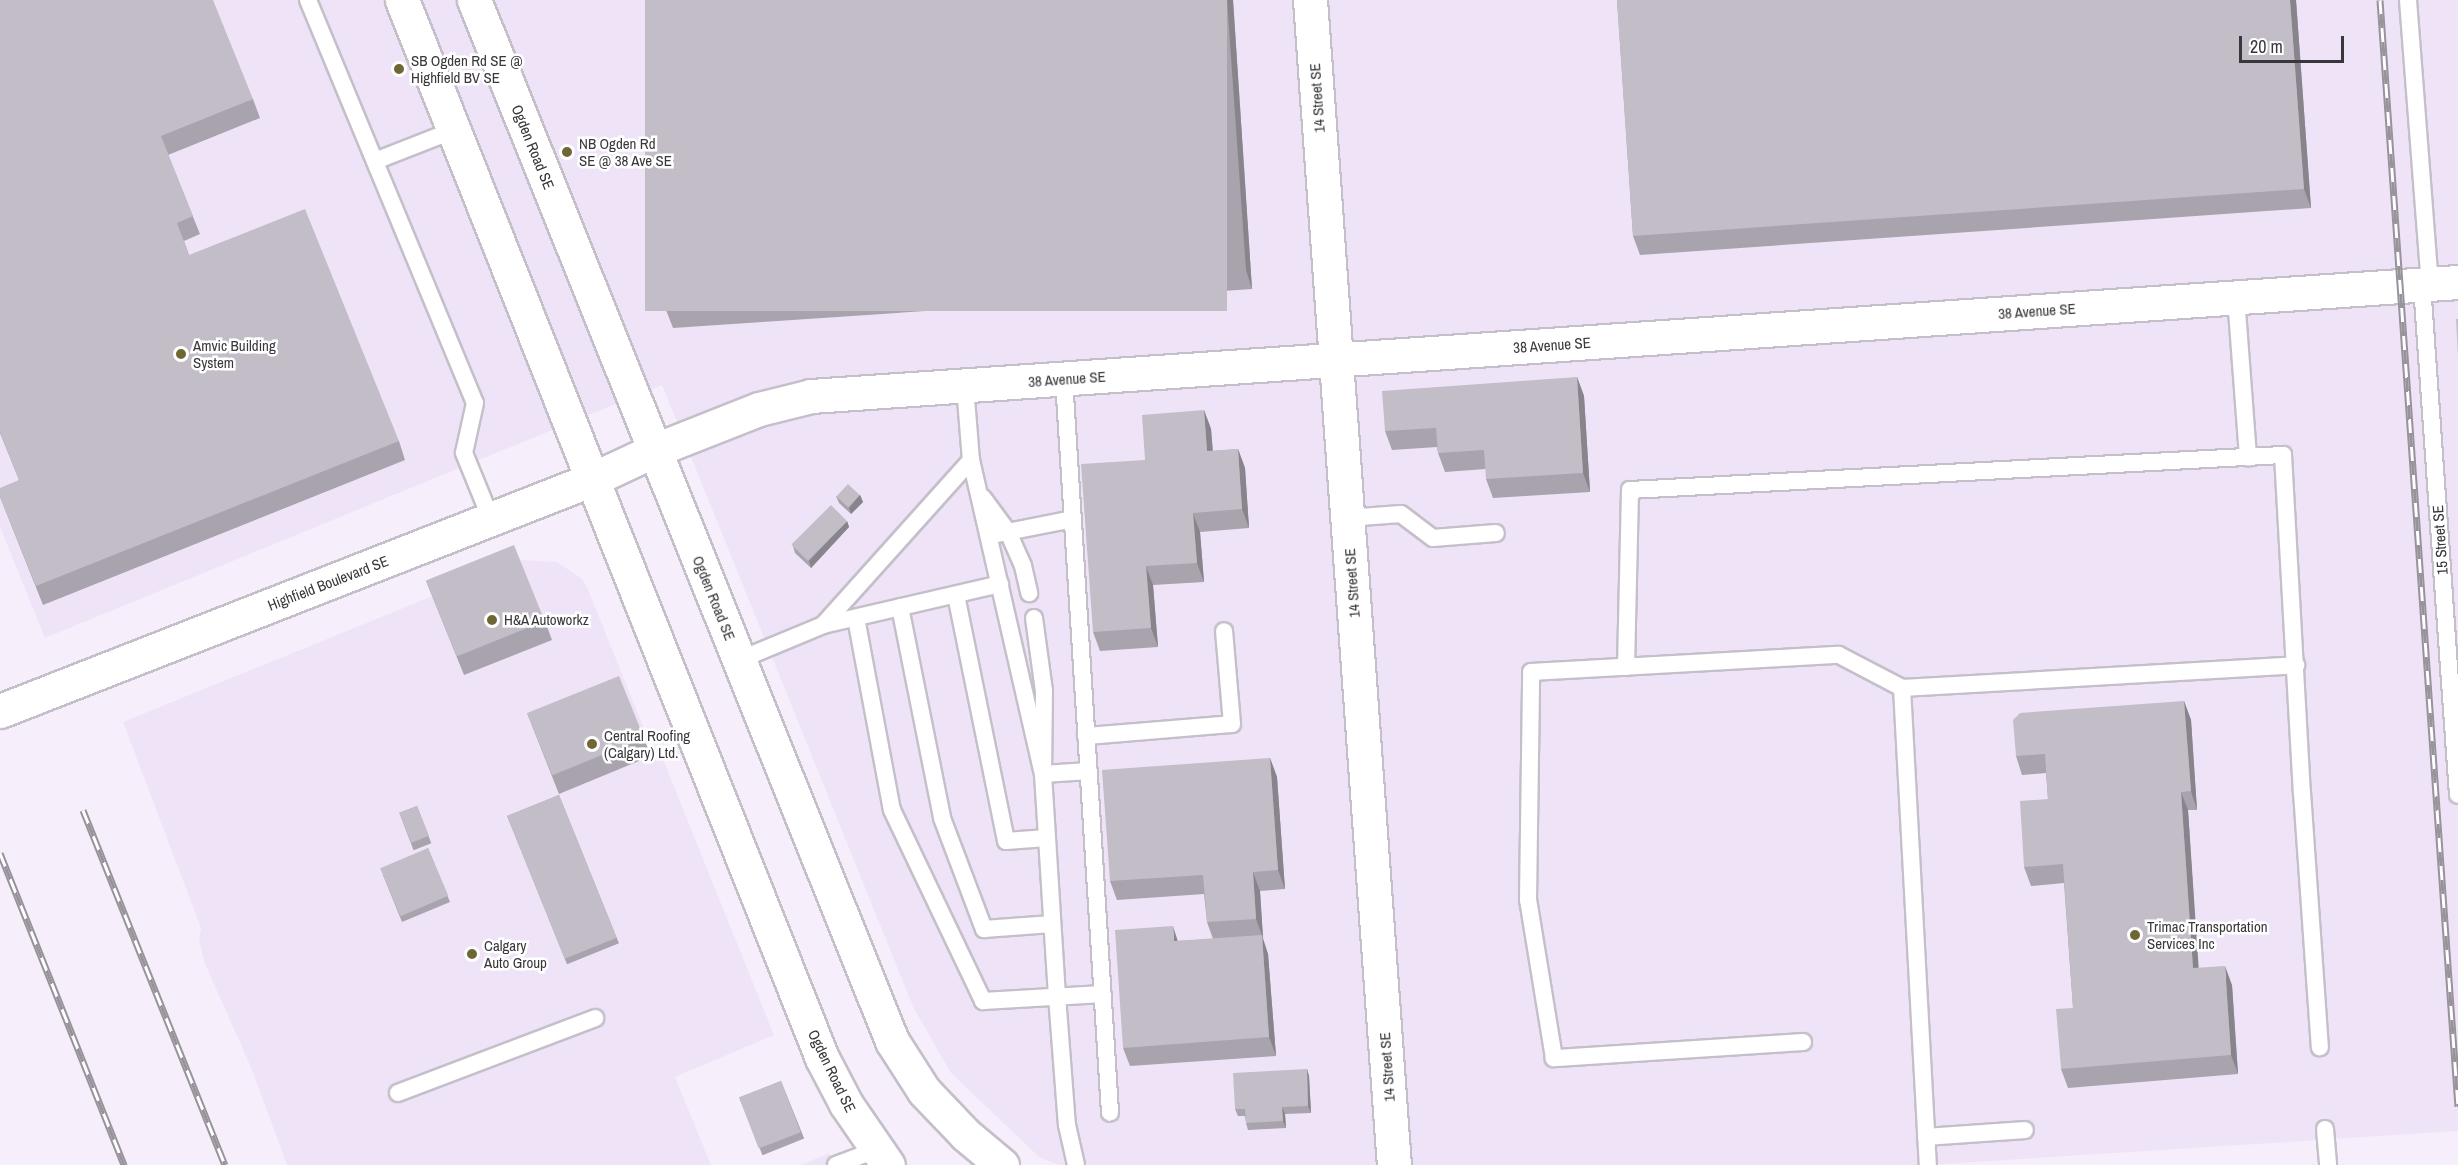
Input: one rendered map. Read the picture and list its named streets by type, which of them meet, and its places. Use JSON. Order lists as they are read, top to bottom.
{
  "streets": {
    "street": [
      "14 Street SE",
      "Ogden Road SE",
      "38 Avenue SE",
      "Highfield Boulevard SE"
    ],
    "lane": ["15 Street SE"]
  },
  "crossings": [
    ["14 Street SE", "38 Avenue SE"],
    ["Ogden Road SE", "38 Avenue SE"],
    ["Ogden Road SE", "Highfield Boulevard SE"],
    ["38 Avenue SE", "15 Street SE"],
    ["38 Avenue SE", "Highfield Boulevard SE"]
  ],
  "places": [
    "SB Ogden Rd SE @ Highfield BV SE",
    "NB Ogden Rd SE @ 38 Ave SE",
    "Amvic Building System",
    "H&A Autoworkz",
    "Central Roofing (Calgary) Ltd.",
    "Trimac Transportation Services Inc",
    "Calgary Auto Group"
  ],
  "scale_bar": "20 m"
}
